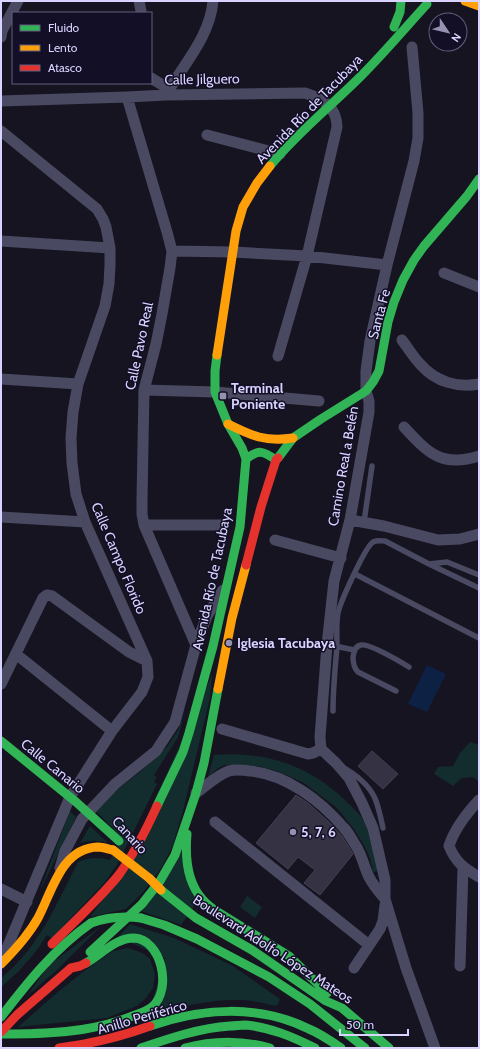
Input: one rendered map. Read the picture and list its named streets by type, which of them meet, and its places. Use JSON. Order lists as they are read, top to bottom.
{
  "streets": {
    "main road": [
      "Avenida Río de Tacubaya",
      "Santa Fe",
      "Calle Canario",
      "Canario",
      "Boulevard Adolfo López Mateos",
      "Anillo Periférico"
    ],
    "street": [
      "Calle Jilguero",
      "Calle Pavo Real",
      "Camino Real a Belén",
      "Calle Campo Florido"
    ]
  },
  "crossings": [
    ["Calle Jilguero", "Avenida Río de Tacubaya"],
    ["Calle Jilguero", "Calle Pavo Real"],
    ["Avenida Río de Tacubaya", "Santa Fe"],
    ["Santa Fe", "Camino Real a Belén"],
    ["Calle Campo Florido", "Calle Canario"],
    ["Calle Canario", "Canario"],
    ["Canario", "Boulevard Adolfo López Mateos"]
  ],
  "places": {
    "transit": ["Terminal Poniente"],
    "other": ["Iglesia Tacubaya", "5, 7, 6"]
  },
  "legend": ["Fluido", "Lento", "Atasco"],
  "scale_bar": "50 m",
  "north": "bottom right"
}
